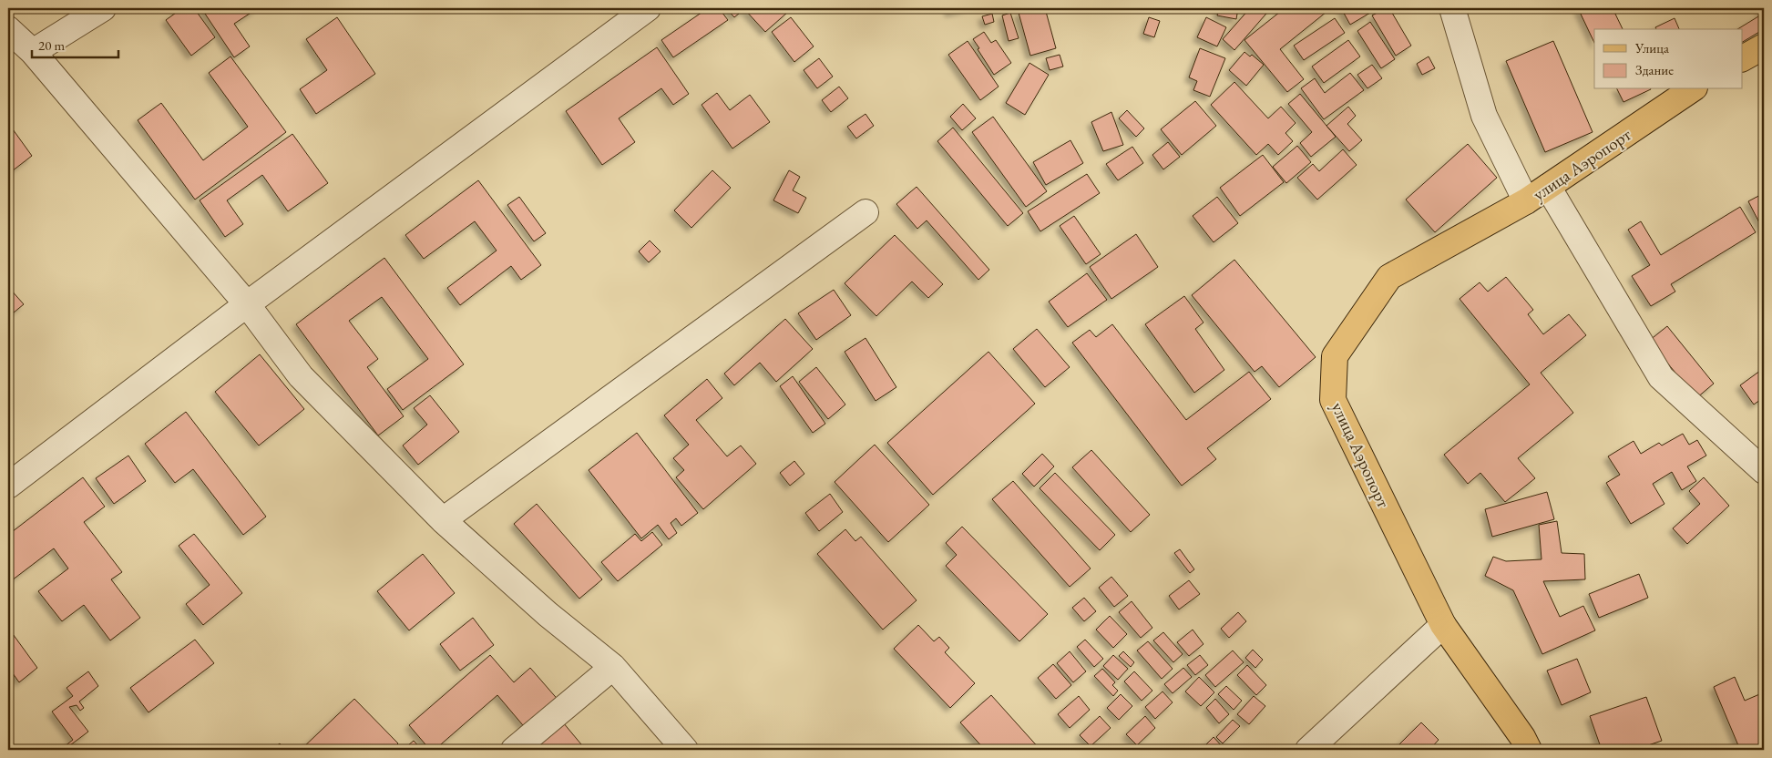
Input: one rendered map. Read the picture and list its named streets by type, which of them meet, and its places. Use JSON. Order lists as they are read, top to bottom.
{
  "streets": {
    "main road": ["улица Аэропорт"]
  },
  "legend": ["Улица", "Здание"],
  "scale_bar": "20 m"
}
